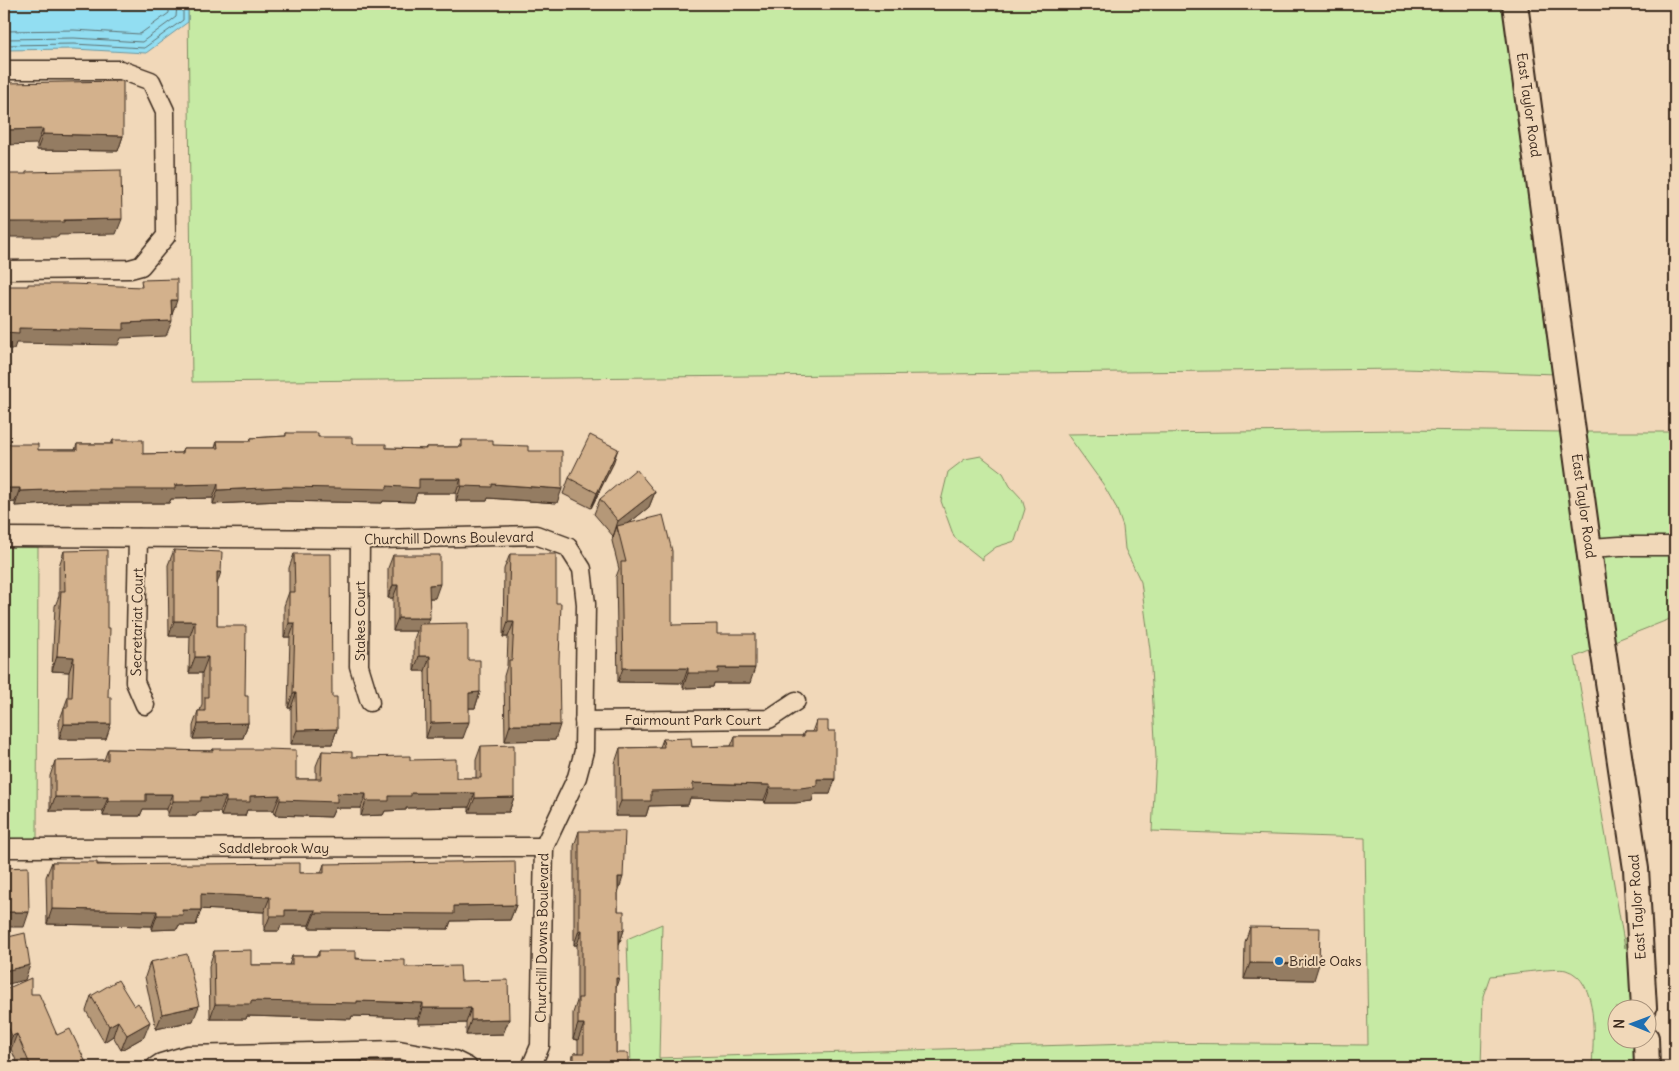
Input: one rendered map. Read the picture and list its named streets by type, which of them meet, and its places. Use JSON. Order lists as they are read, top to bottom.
{
  "streets": {
    "main road": ["East Taylor Road"],
    "street": [
      "Churchill Downs Boulevard",
      "Stakes Court",
      "Secretariat Court",
      "Fairmount Park Court",
      "Saddlebrook Way"
    ]
  },
  "crossings": [
    ["Churchill Downs Boulevard", "Stakes Court"],
    ["Churchill Downs Boulevard", "Secretariat Court"],
    ["Churchill Downs Boulevard", "Fairmount Park Court"],
    ["Churchill Downs Boulevard", "Saddlebrook Way"]
  ],
  "places": ["Bridle Oaks"],
  "north": "left"
}
